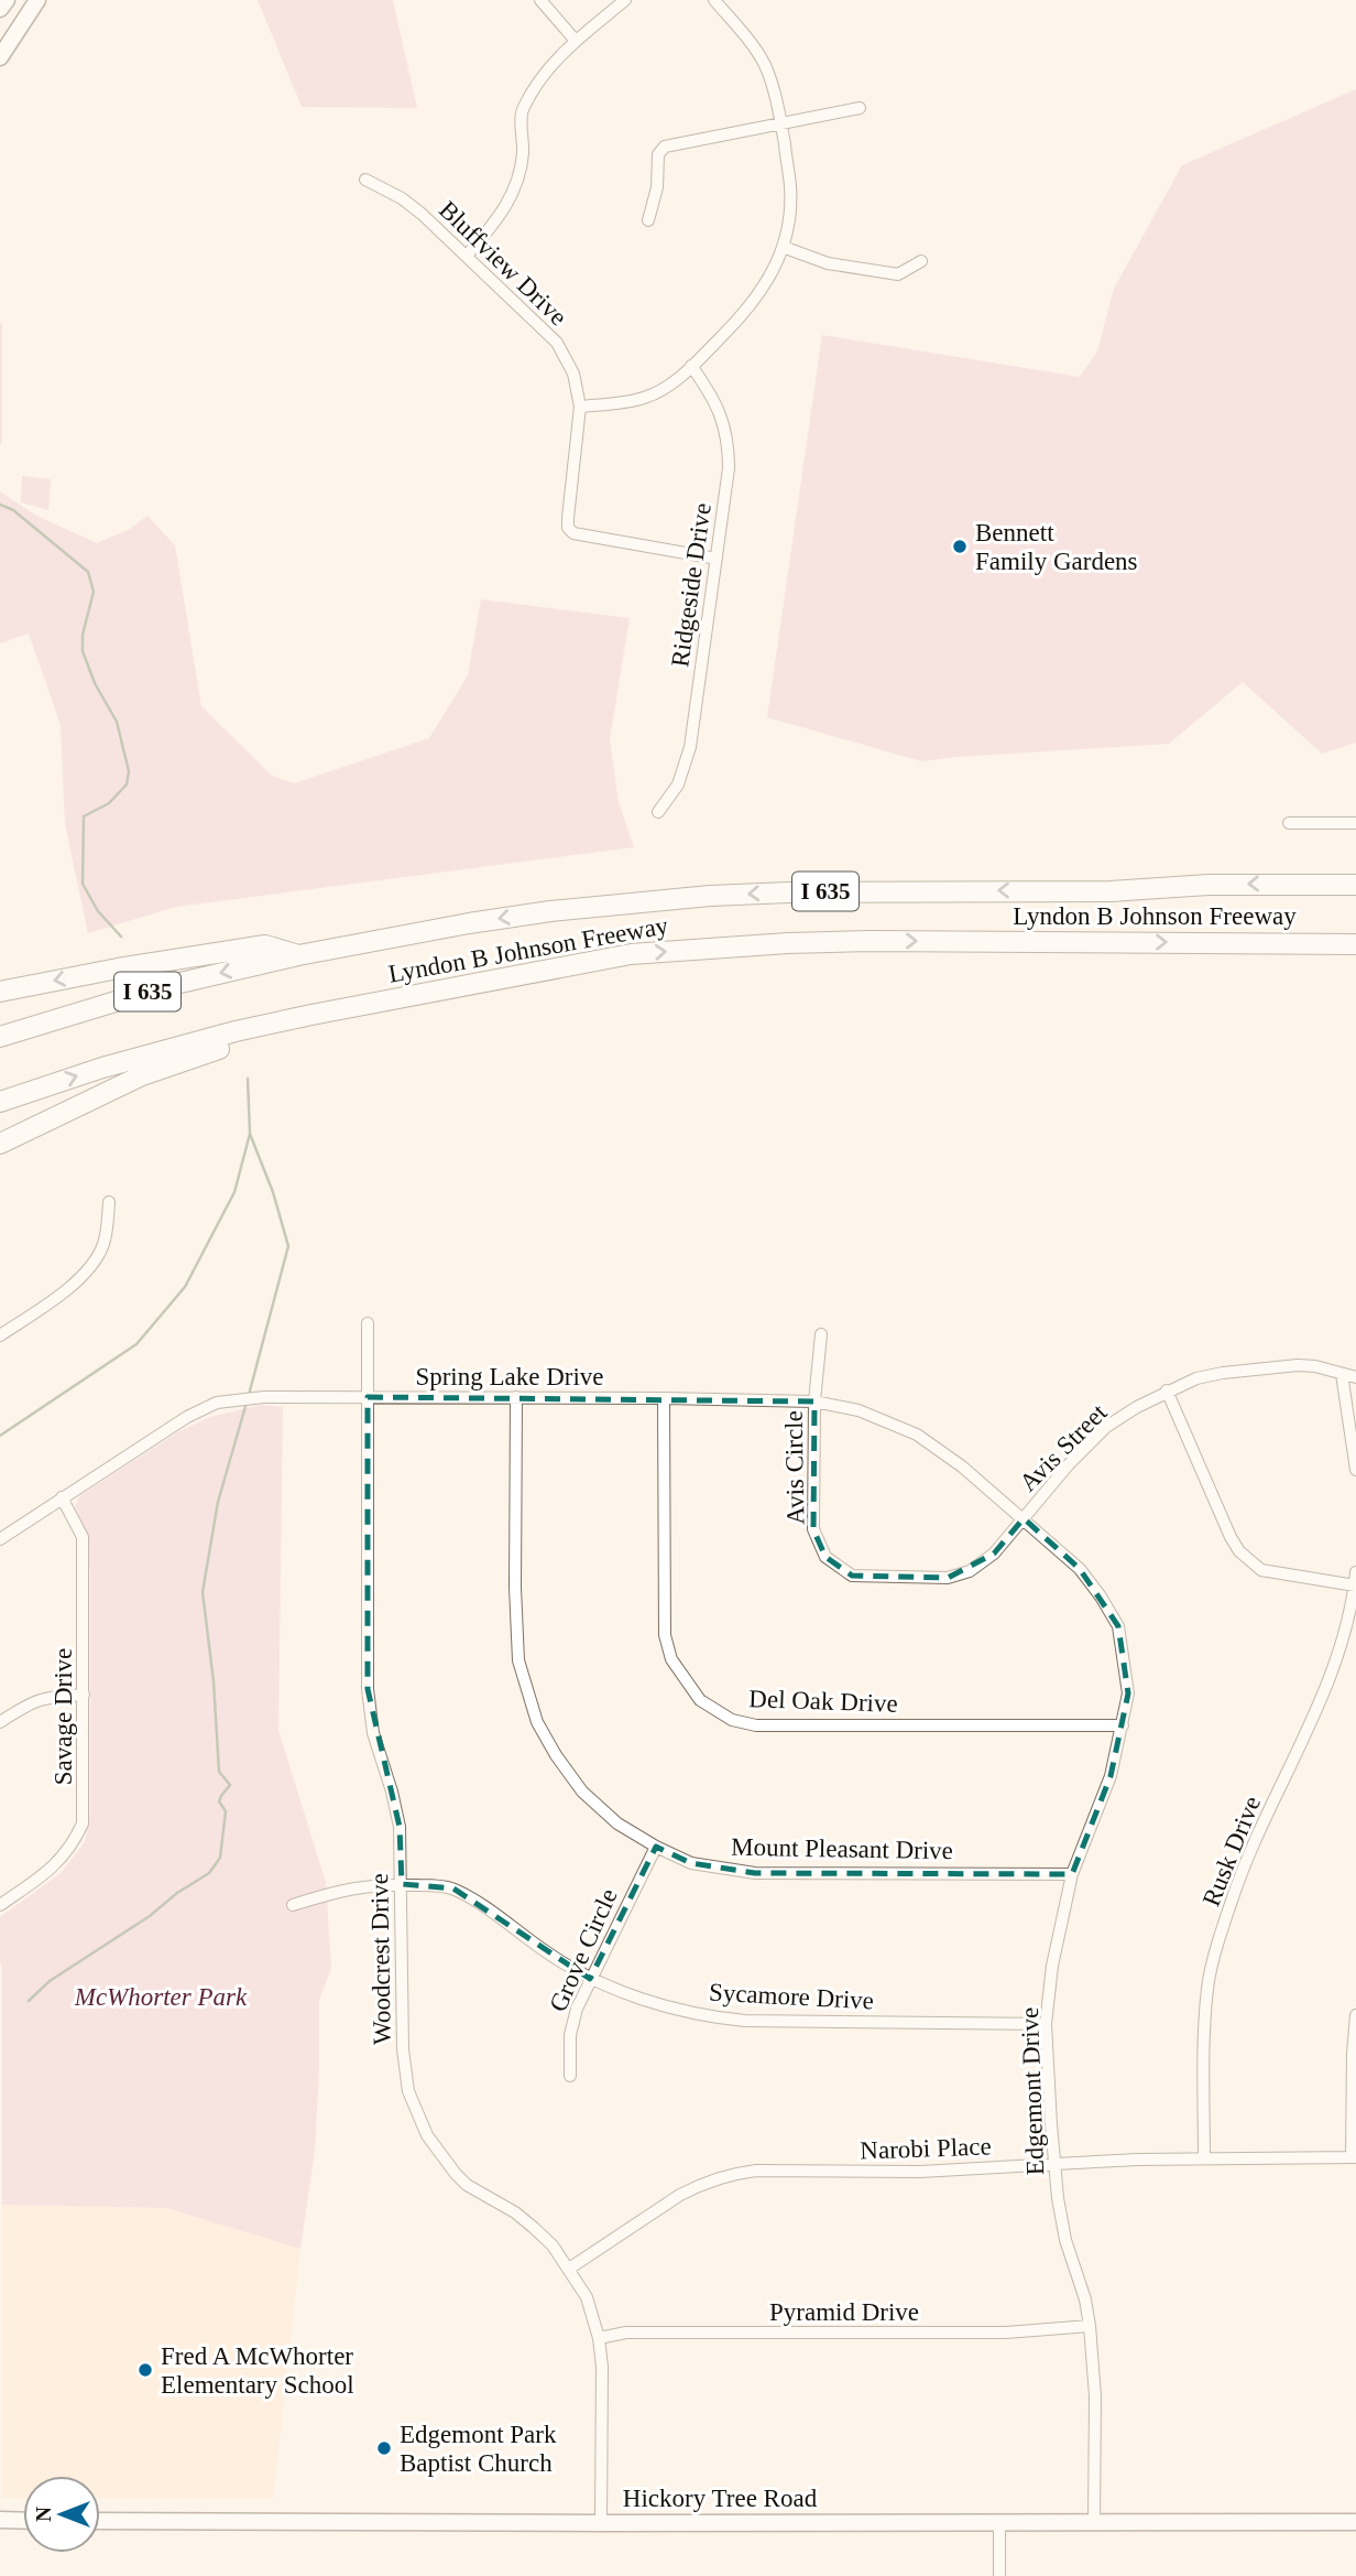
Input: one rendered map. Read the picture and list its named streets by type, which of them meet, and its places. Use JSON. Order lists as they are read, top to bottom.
{
  "streets": {
    "highway": ["I 635", "Lyndon B Johnson Freeway"],
    "street": [
      "Bluffview Drive",
      "Ridgeside Drive",
      "Spring Lake Drive",
      "Avis Street",
      "Avis Circle",
      "Del Oak Drive",
      "Savage Drive",
      "Mount Pleasant Drive",
      "Rusk Drive",
      "Grove Circle",
      "Woodcrest Drive",
      "Sycamore Drive",
      "Edgemont Drive",
      "Narobi Place",
      "Pyramid Drive",
      "Hickory Tree Road"
    ]
  },
  "crossings": [
    ["Bluffview Drive", "Ridgeside Drive"],
    ["Spring Lake Drive", "Avis Street"],
    ["Spring Lake Drive", "Avis Circle"],
    ["Spring Lake Drive", "Del Oak Drive"],
    ["Spring Lake Drive", "Savage Drive"],
    ["Spring Lake Drive", "Mount Pleasant Drive"],
    ["Spring Lake Drive", "Woodcrest Drive"],
    ["Spring Lake Drive", "Edgemont Drive"],
    ["Avis Street", "Avis Circle"],
    ["Avis Street", "Edgemont Drive"],
    ["Avis Circle", "Edgemont Drive"],
    ["Del Oak Drive", "Edgemont Drive"],
    ["Mount Pleasant Drive", "Grove Circle"],
    ["Mount Pleasant Drive", "Edgemont Drive"],
    ["Rusk Drive", "Narobi Place"],
    ["Grove Circle", "Sycamore Drive"],
    ["Woodcrest Drive", "Sycamore Drive"],
    ["Woodcrest Drive", "Narobi Place"],
    ["Woodcrest Drive", "Pyramid Drive"],
    ["Woodcrest Drive", "Hickory Tree Road"],
    ["Sycamore Drive", "Edgemont Drive"],
    ["Edgemont Drive", "Narobi Place"],
    ["Edgemont Drive", "Pyramid Drive"],
    ["Edgemont Drive", "Hickory Tree Road"]
  ],
  "parks": ["McWhorter Park"],
  "places": ["Bennett Family Gardens", "Fred A McWhorter Elementary School", "Edgemont Park Baptist Church"],
  "north": "left"
}
